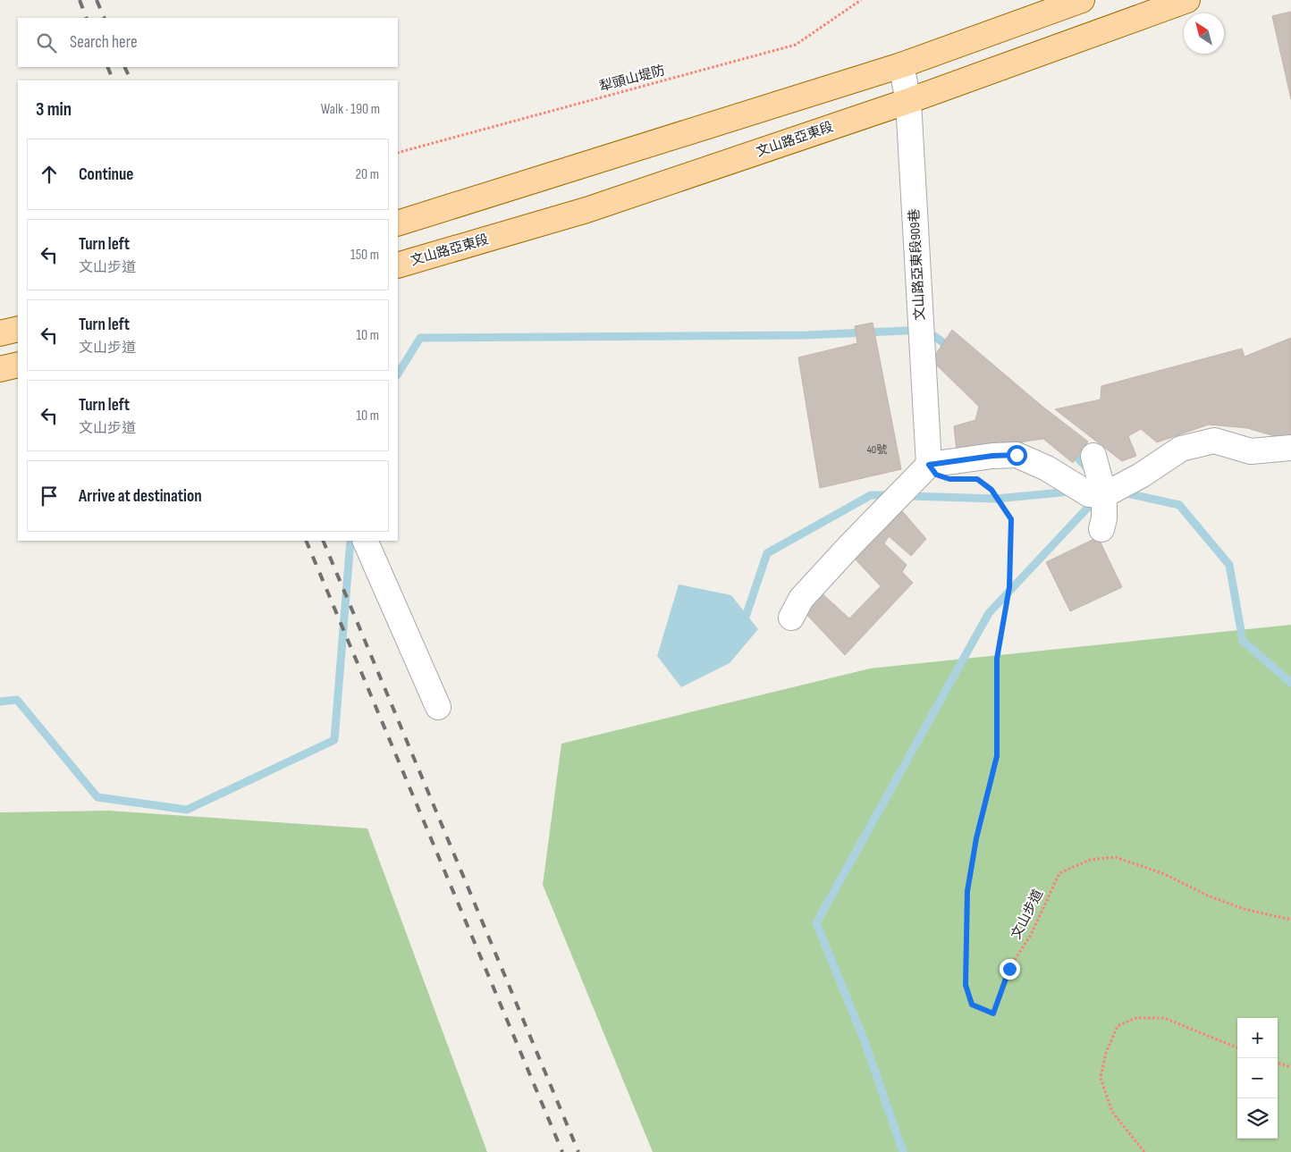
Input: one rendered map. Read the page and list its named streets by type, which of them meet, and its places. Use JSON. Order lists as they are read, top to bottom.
{
  "streets": {
    "main road": ["文山路亞東段"],
    "street": ["文山路亞東段909巷"],
    "path": ["犁頭山堤防", "文山步道"]
  },
  "crossings": [
    ["文山路亞東段", "文山路亞東段909巷"]
  ],
  "house_numbers": ["40號"],
  "north": "top left",
  "page": {
    "search": "Search here",
    "heading": ["3 min", "Walk · 190 m"],
    "list": [
      ["Continue", "20 m"],
      ["Turn left", "文山步道", "150 m"],
      ["Turn left", "文山步道", "10 m"],
      ["Turn left", "文山步道", "10 m"],
      "Arrive at destination"
    ],
    "map_buttons": ["+", "−"]
  }
}
